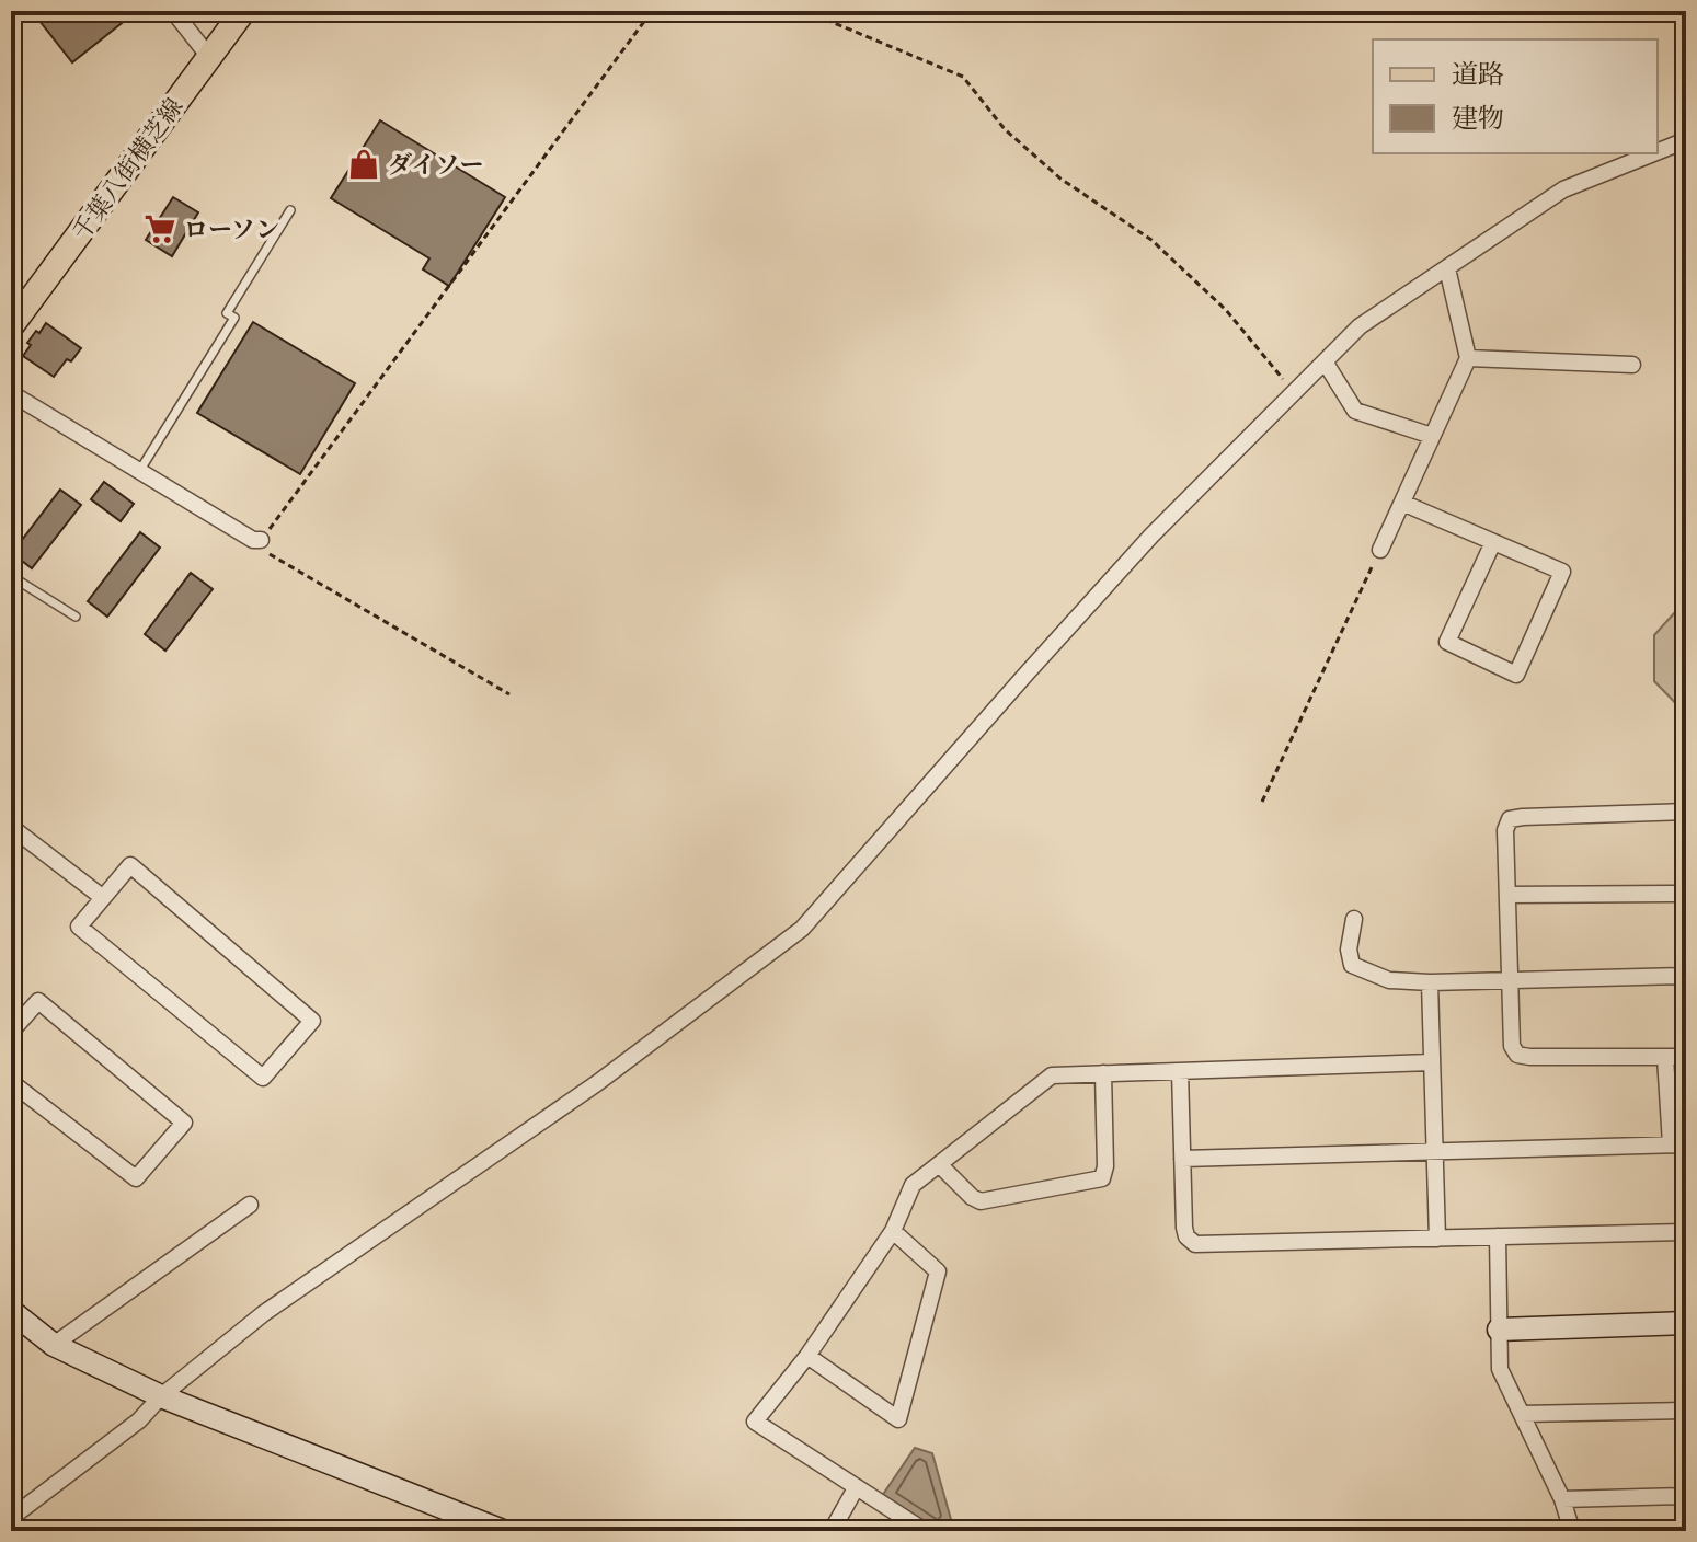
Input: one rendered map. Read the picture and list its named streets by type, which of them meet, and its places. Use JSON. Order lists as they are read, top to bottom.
{
  "streets": {
    "main road": ["千葉八街横芝線"]
  },
  "places": {
    "shop": ["ダイソー"],
    "supermarket": ["ローソン"]
  },
  "legend": ["道路", "建物"]
}
